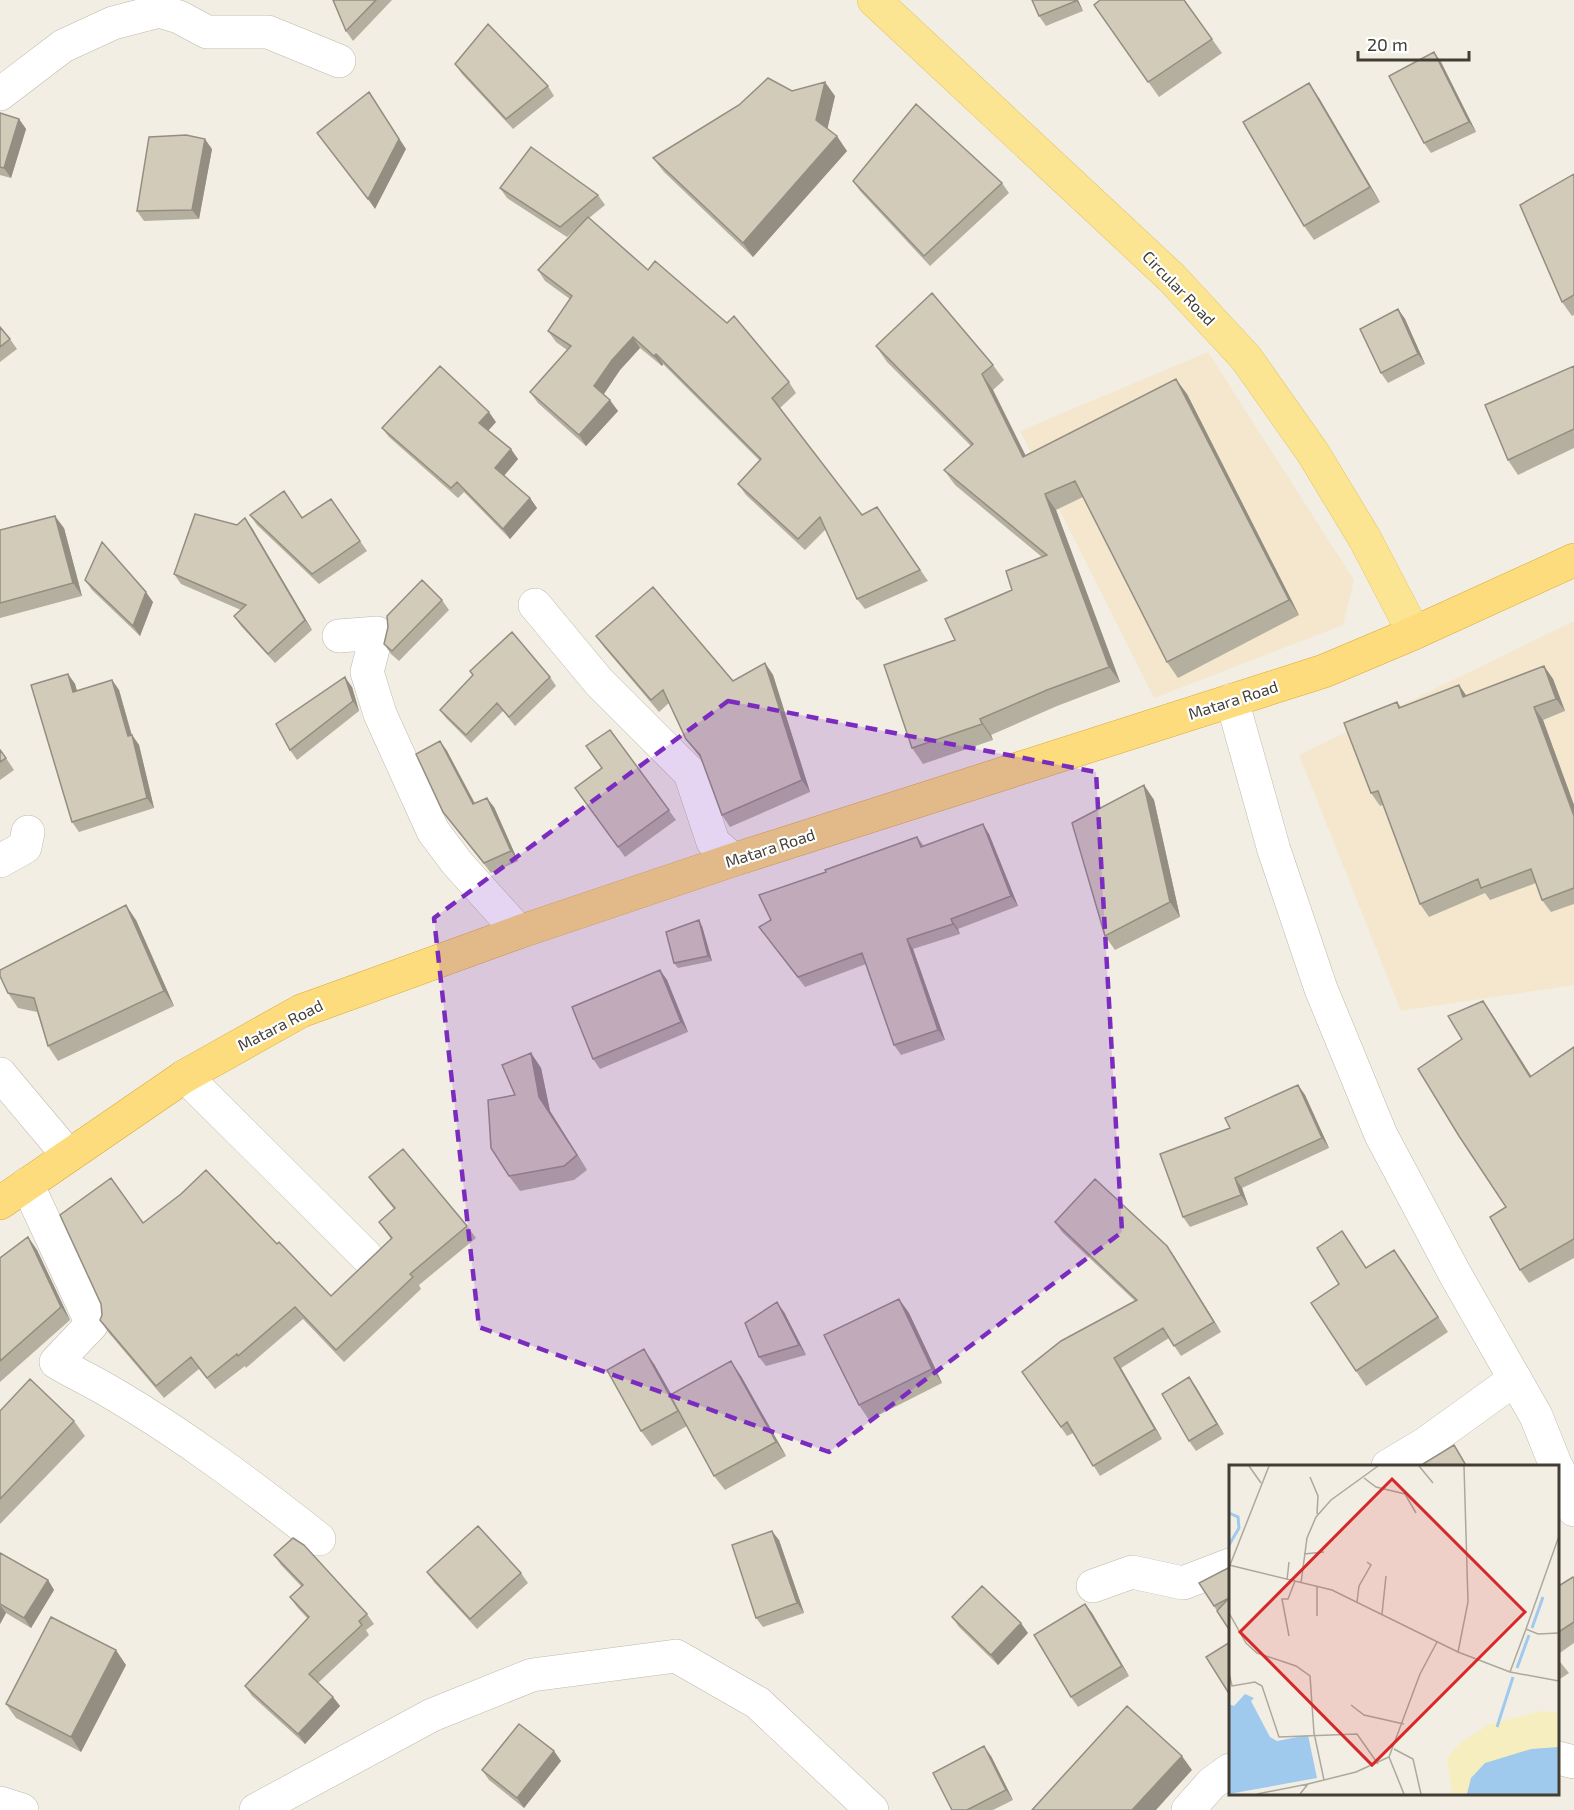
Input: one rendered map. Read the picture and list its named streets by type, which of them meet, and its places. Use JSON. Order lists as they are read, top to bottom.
{
  "streets": {
    "highway": ["Matara Road"],
    "main road": ["Circular Road"]
  },
  "crossings": [
    ["Circular Road", "Matara Road"]
  ],
  "scale_bar": "20 m"
}
